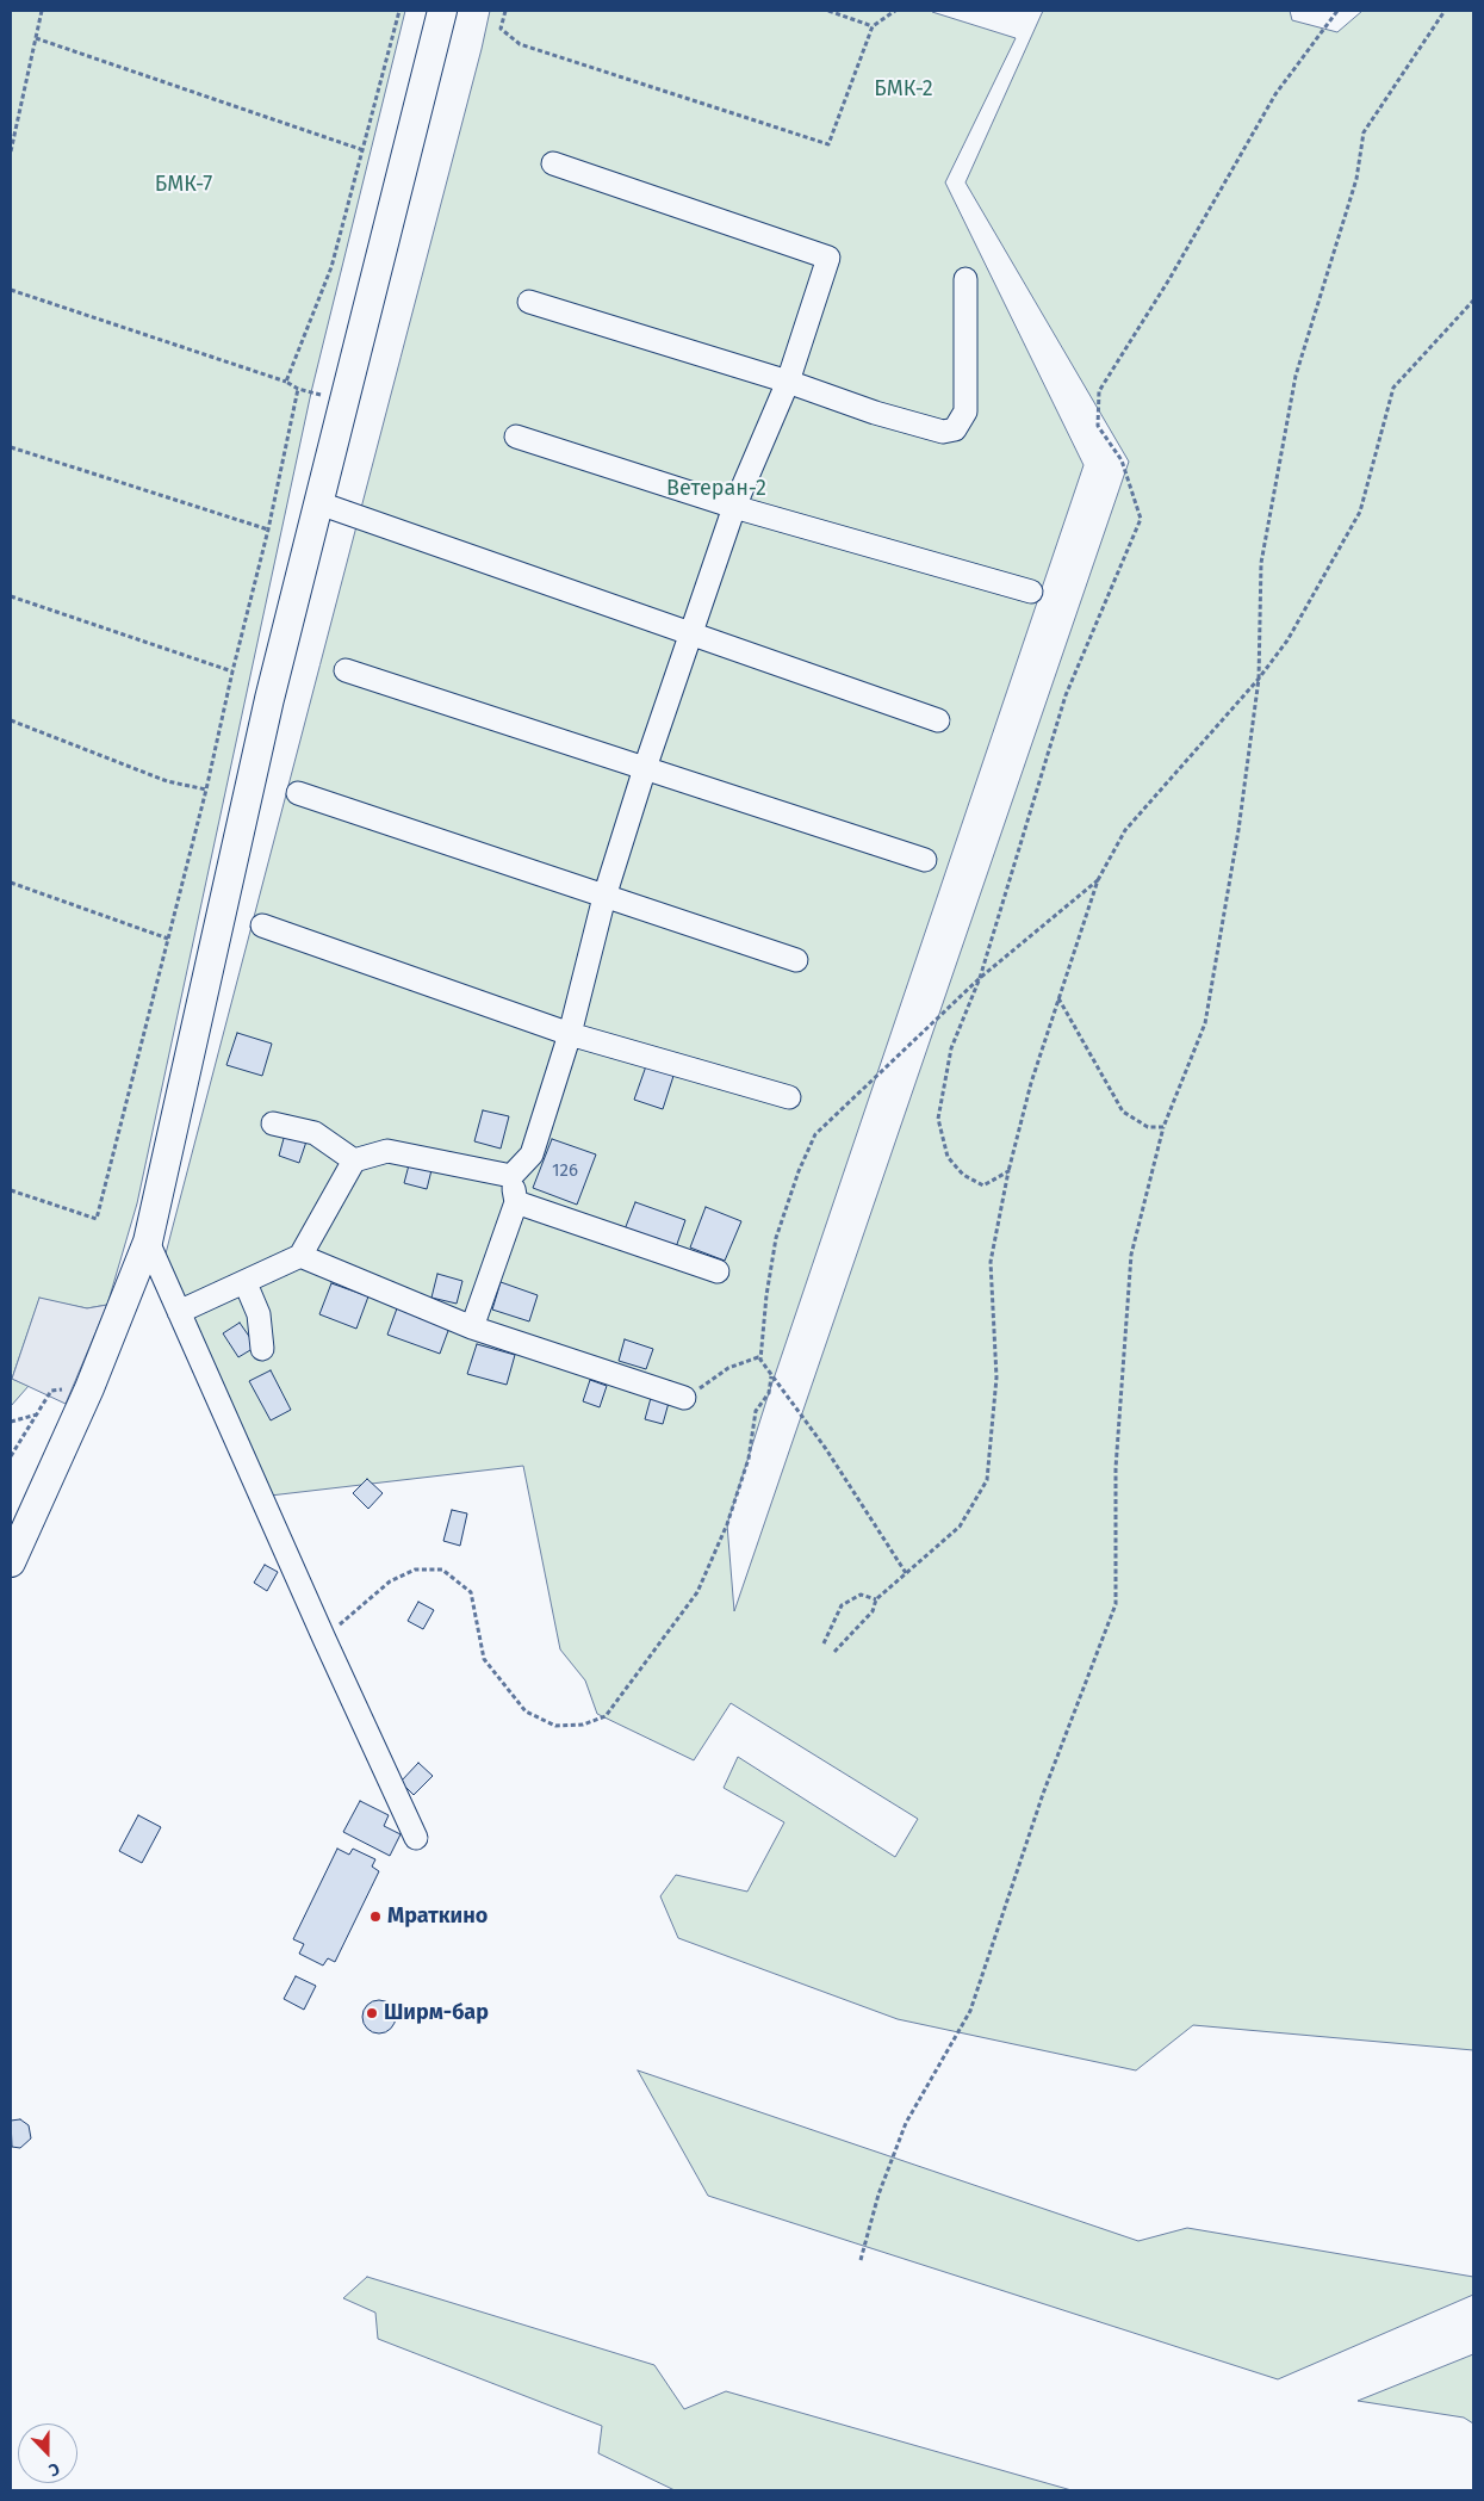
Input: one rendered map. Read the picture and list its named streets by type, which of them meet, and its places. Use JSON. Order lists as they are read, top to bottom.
{
  "parks": ["БМК-2", "БМК-7", "Ветеран-2"],
  "places": ["Мраткино", "Ширм-бар"],
  "house_numbers": ["126"],
  "north": "bottom"
}
